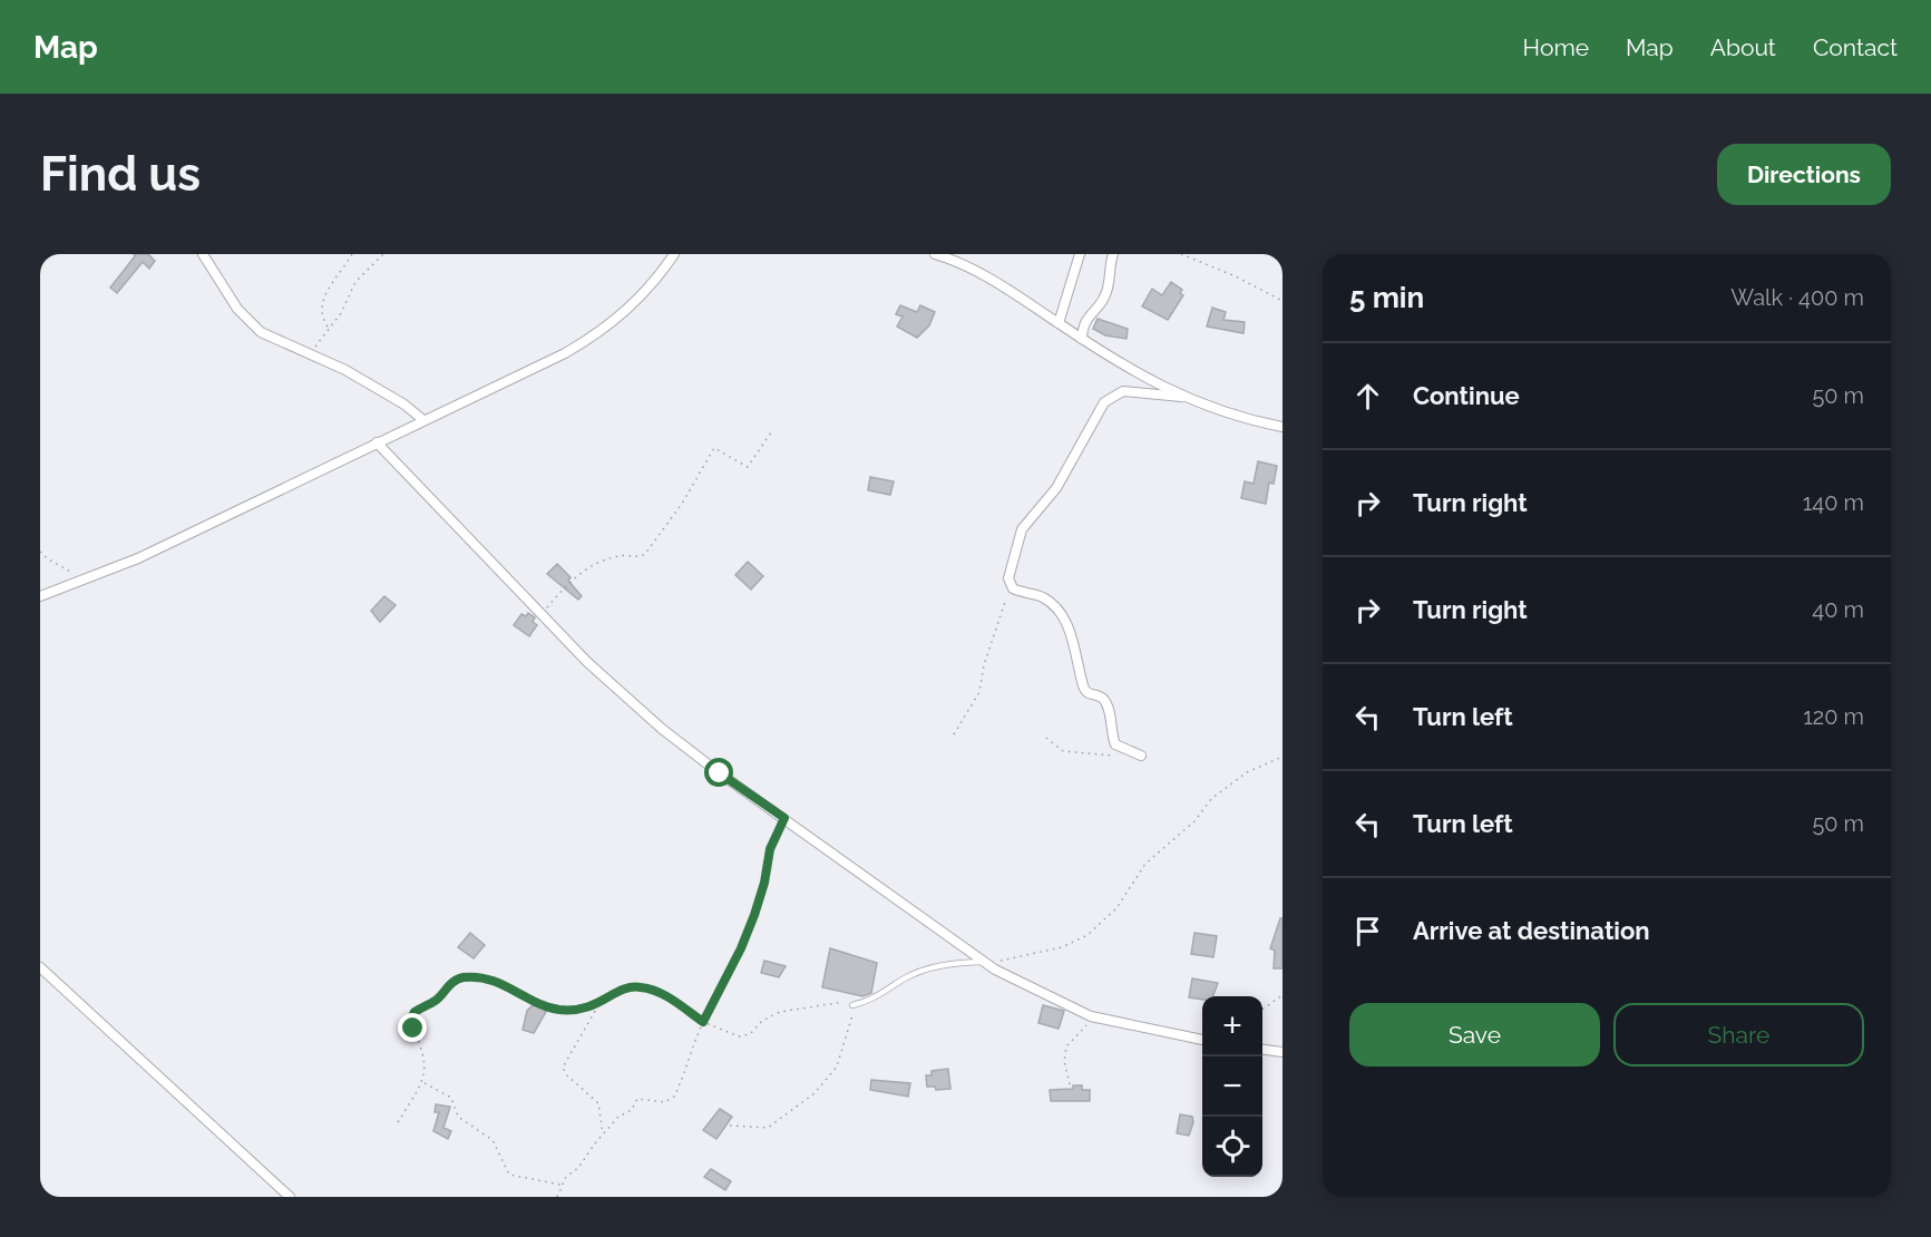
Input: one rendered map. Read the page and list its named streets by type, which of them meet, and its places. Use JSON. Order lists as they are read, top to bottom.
{
  "page": {
    "header": "Map",
    "nav": [
      "Home",
      "Map",
      "About",
      "Contact"
    ],
    "buttons": [
      "Directions",
      ["Save", "Share"]
    ],
    "title": "Find us",
    "heading": ["5 min", "Walk · 400 m"],
    "list": [
      ["Continue", "50 m"],
      ["Turn right", "140 m"],
      ["Turn right", "40 m"],
      ["Turn left", "120 m"],
      ["Turn left", "50 m"],
      "Arrive at destination"
    ],
    "map_buttons": ["+", "−"]
  }
}
